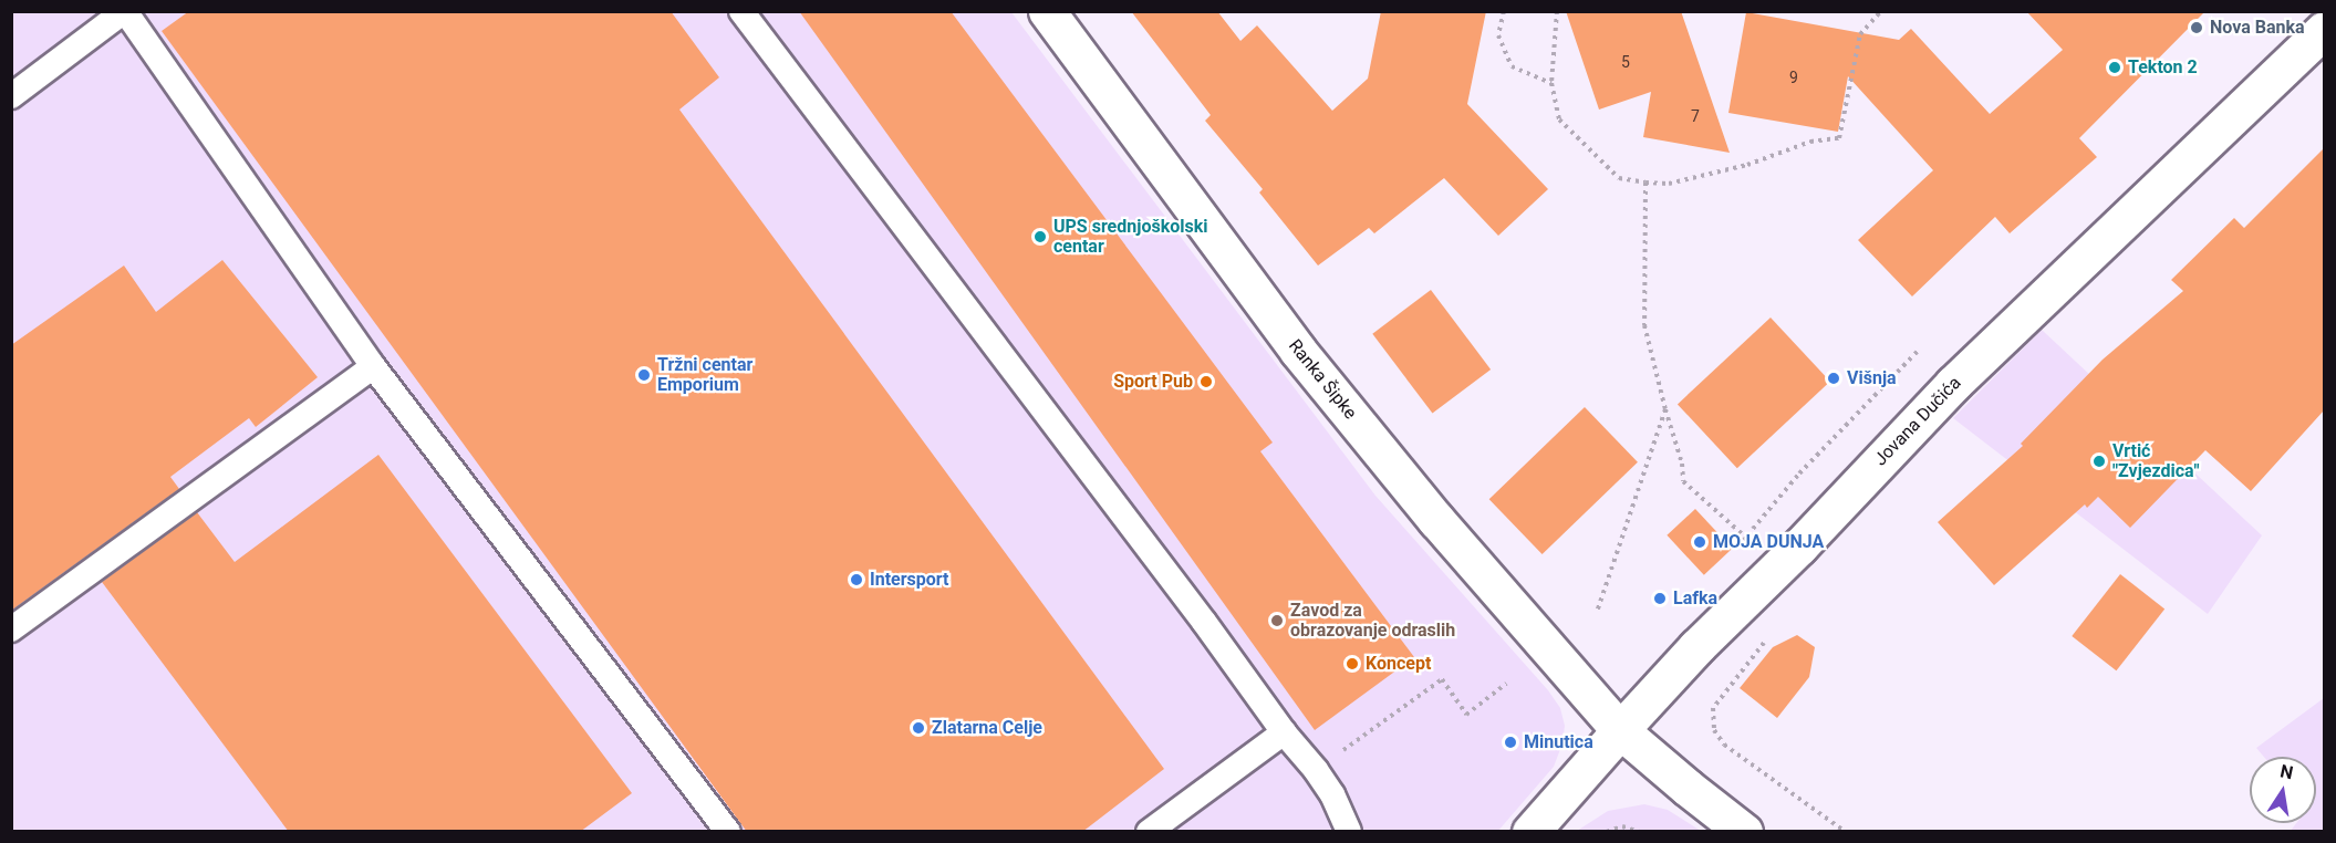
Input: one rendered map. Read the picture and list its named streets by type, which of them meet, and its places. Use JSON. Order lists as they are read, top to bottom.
{
  "streets": {
    "street": ["Ranka Šipke", "Jovana Dučića"]
  },
  "crossings": [
    ["Ranka Šipke", "Jovana Dučića"]
  ],
  "places": [
    "Nova Banka",
    "Tekton 2",
    "UPS srednjoškolski centar",
    "Tržni centar Emporium",
    "Višnja",
    "Sport Pub",
    "Vrtić \"Zvjezdica\"",
    "MOJA DUNJA",
    "Intersport",
    "Lafka",
    "Zavod za obrazovanje odraslih",
    "Koncept",
    "Zlatarna Celje",
    "Minutica"
  ],
  "house_numbers": ["5", "9", "7"],
  "north": "top"
}
